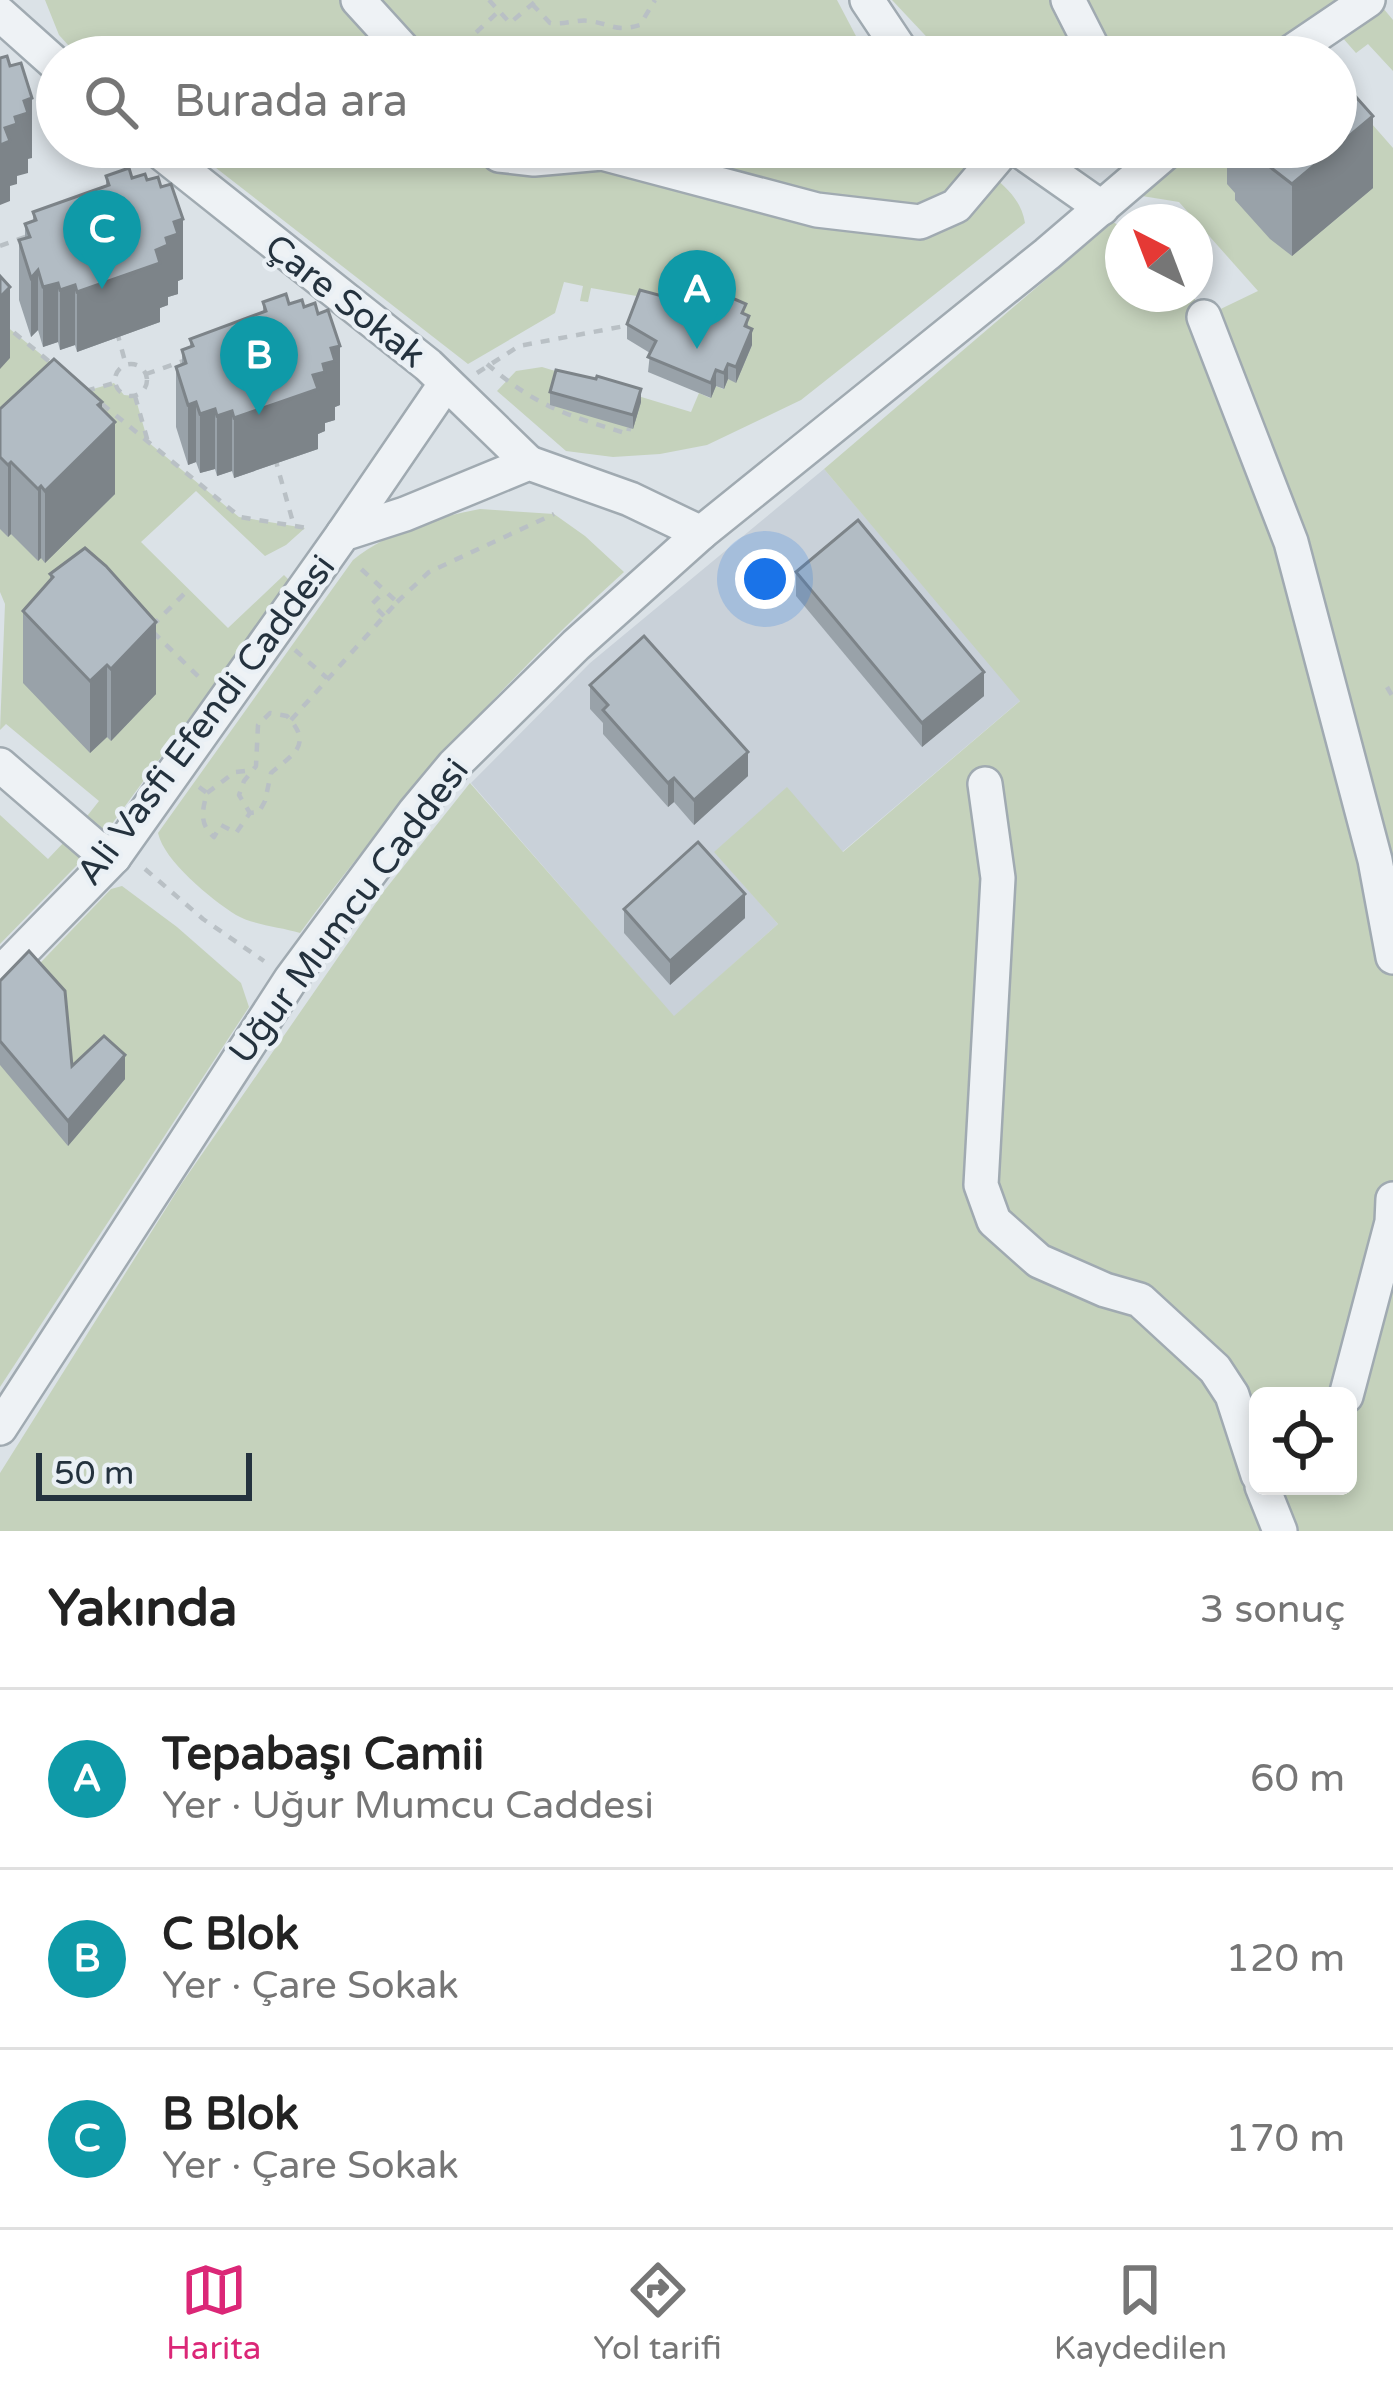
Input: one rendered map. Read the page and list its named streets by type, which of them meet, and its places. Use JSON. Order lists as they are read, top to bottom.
{
  "streets": {
    "street": ["Çare Sokak", "Ali Vasfi Efendi Caddesi", "Uğur Mumcu Caddesi"]
  },
  "crossings": [
    ["Çare Sokak", "Ali Vasfi Efendi Caddesi"]
  ],
  "scale_bar": "50 m",
  "north": "top left",
  "page": {
    "search": "Burada ara",
    "pins": ["C", "A", "B"],
    "scale": "50 m",
    "heading": ["Yakında", "3 sonuç"],
    "list": [
      {
        "mark": "A",
        "name": "Tepabaşı Camii",
        "note": "Yer · Uğur Mumcu Caddesi",
        "value": "60 m"
      },
      {
        "mark": "B",
        "name": "C Blok",
        "note": "Yer · Çare Sokak",
        "value": "120 m"
      },
      {
        "mark": "C",
        "name": "B Blok",
        "note": "Yer · Çare Sokak",
        "value": "170 m"
      }
    ],
    "nav": ["Harita", "Yol tarifi", "Kaydedilen"]
  }
}
